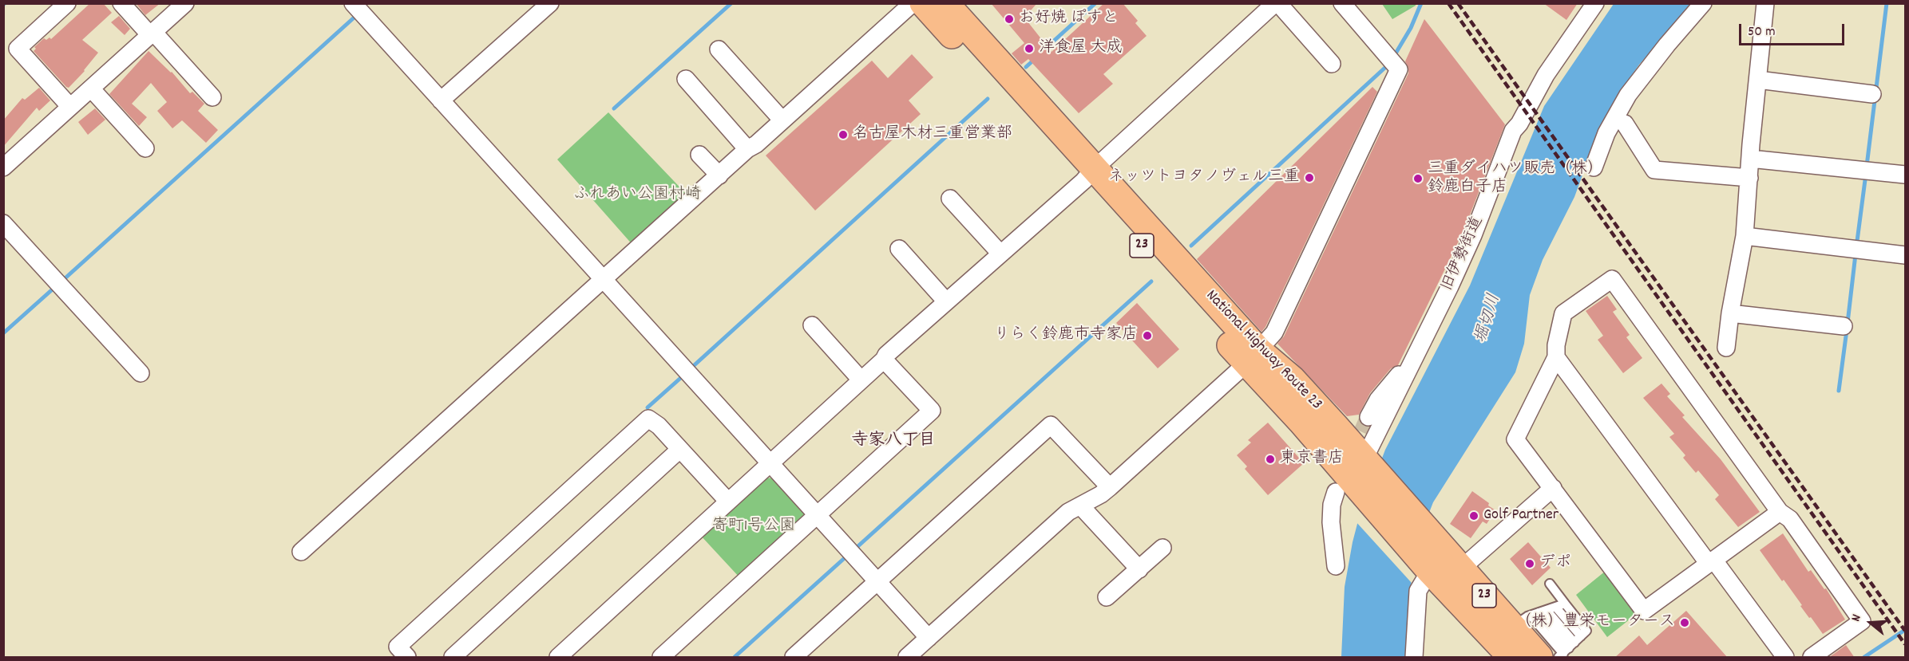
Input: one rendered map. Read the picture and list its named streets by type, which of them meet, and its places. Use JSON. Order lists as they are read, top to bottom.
{
  "streets": {
    "highway": ["23", "National Highway Route 23"],
    "street": ["旧伊勢街道"]
  },
  "crossings": [
    ["旧伊勢街道", "National Highway Route 23"]
  ],
  "districts": ["寺家八丁目"],
  "water": ["堀切川"],
  "parks": ["ふれあい公園村崎", "寄町1号公園"],
  "places": [
    "お好焼 ぽすと",
    "洋食屋 大成",
    "名古屋木材三重営業部",
    "ネッツトヨタノヴェル三重",
    "三重ダイハツ販売（株） 鈴鹿白子店",
    "りらく鈴鹿市寺家店",
    "東京書店",
    "Golf Partner",
    "デポ",
    "（株）豊栄モータース"
  ],
  "scale_bar": "50 m",
  "north": "left"
}
